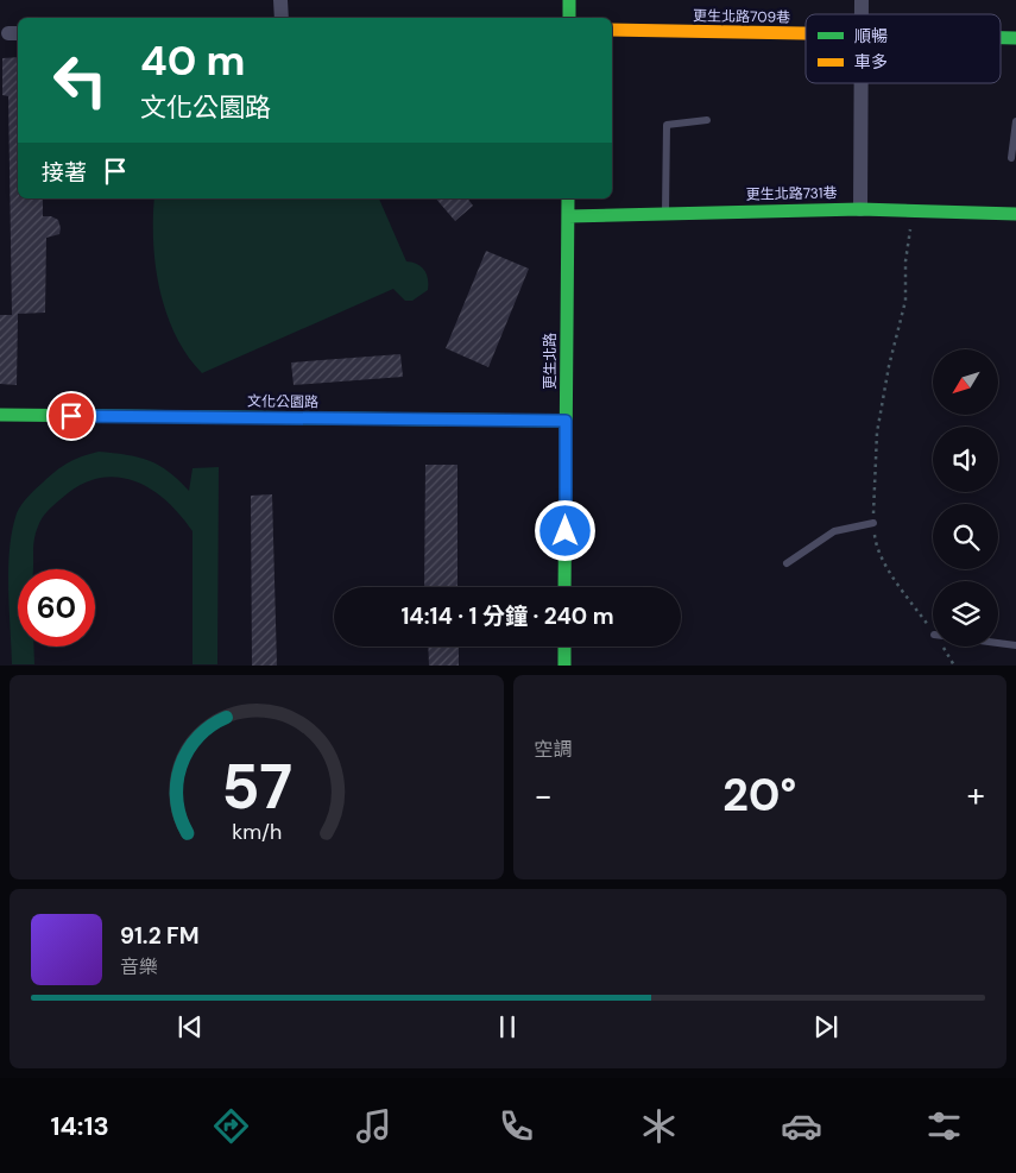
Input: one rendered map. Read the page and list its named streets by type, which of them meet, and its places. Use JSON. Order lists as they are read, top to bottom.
{
  "streets": {
    "street": [
      "更生北路709巷",
      "更生北路731巷",
      "更生北路",
      "文化公園路"
    ]
  },
  "crossings": [
    ["更生北路731巷", "更生北路"],
    ["更生北路", "文化公園路"]
  ],
  "legend": ["順暢", "車多"],
  "north": "bottom left",
  "page": {
    "turn": ["40 m", "文化公園路"],
    "then": "接著",
    "limit": "60",
    "trip": "14:14 · 1 分鐘 · 240 m",
    "tile": "空調",
    "heat": ["−", "20°", "+"],
    "song": ["91.2 FM", "音樂"],
    "tabs": "14:13",
    "gauge": ["57", "km/h"]
  }
}
